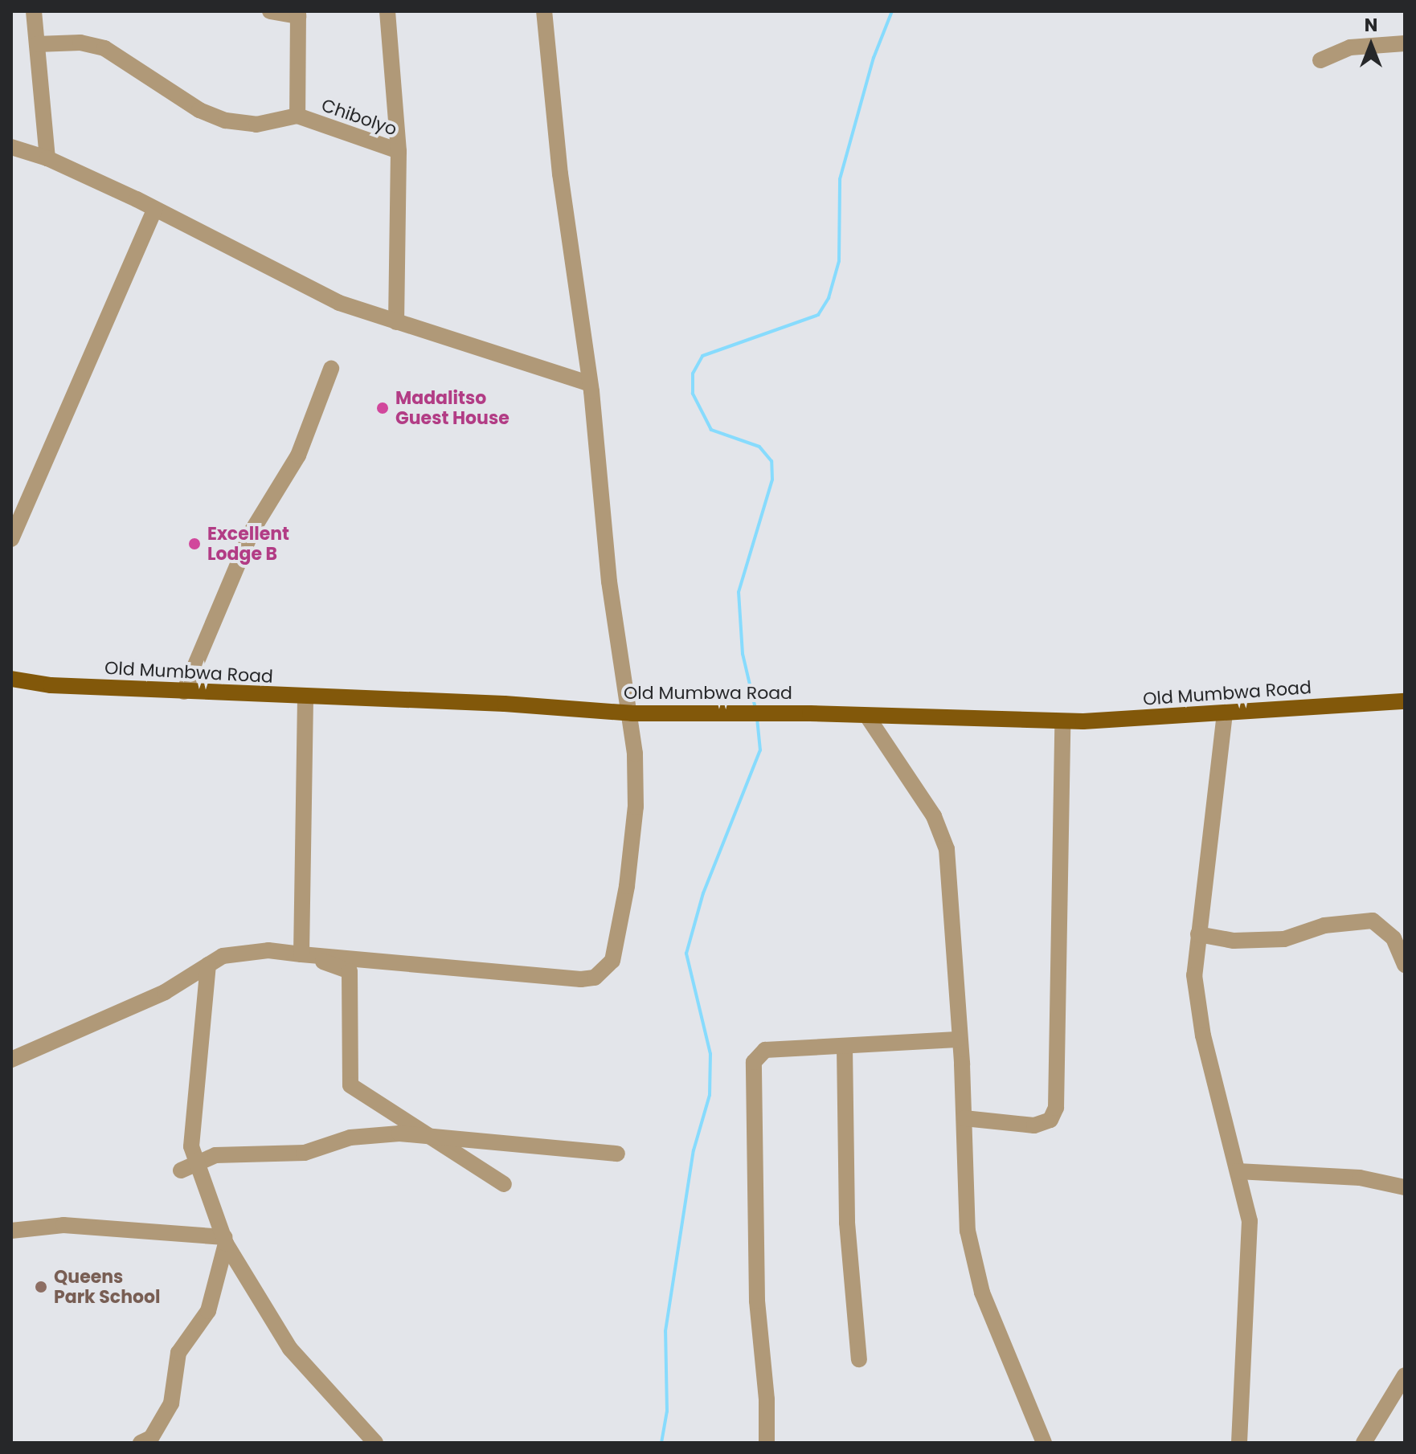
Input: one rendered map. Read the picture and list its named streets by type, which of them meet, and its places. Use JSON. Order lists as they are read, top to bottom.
{
  "streets": {
    "main road": ["Old Mumbwa Road"],
    "street": ["Chibolyo"]
  },
  "places": ["Madalitso Guest House", "Excellent Lodge B", "Queens Park School"],
  "north": "top"
}
